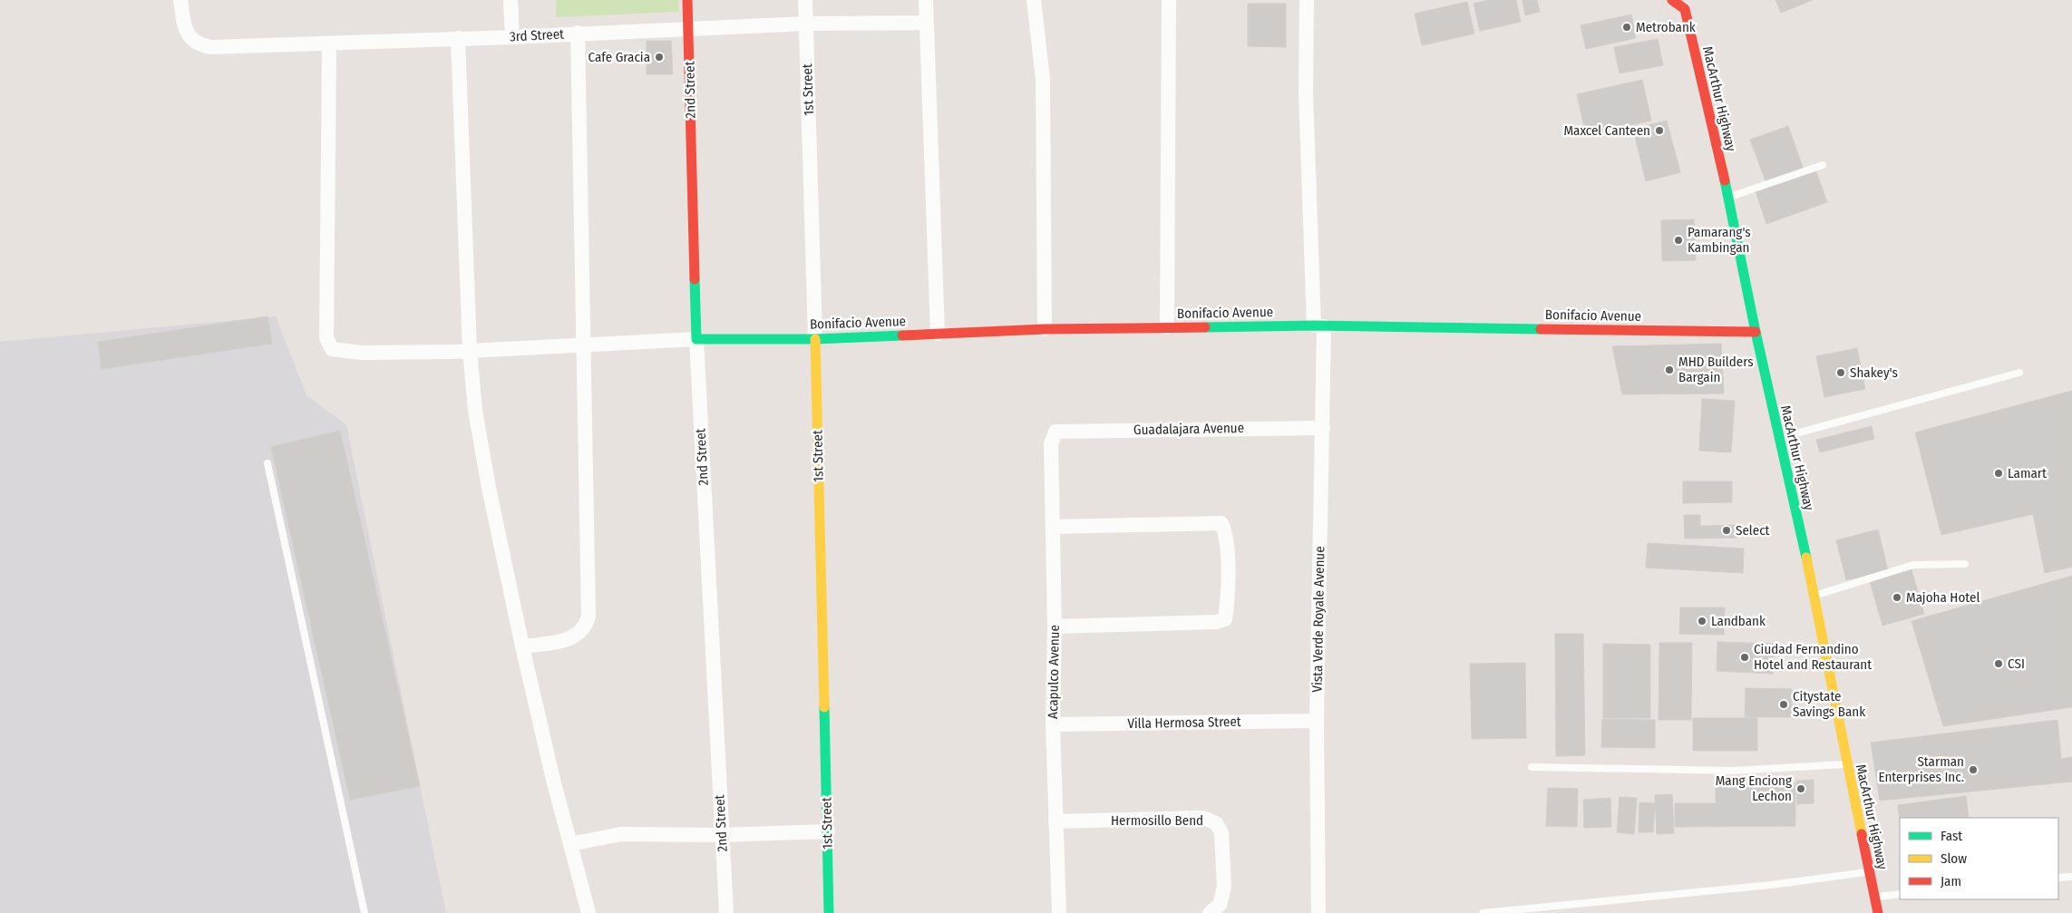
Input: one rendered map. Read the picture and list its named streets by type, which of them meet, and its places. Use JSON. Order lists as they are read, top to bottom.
{
  "streets": {
    "street": [
      "3rd Street",
      "2nd Street",
      "1st Street",
      "MacArthur Highway",
      "Bonifacio Avenue",
      "Guadalajara Avenue",
      "Vista Verde Royale Avenue",
      "Acapulco Avenue",
      "Villa Hermosa Street",
      "Hermosillo Bend"
    ]
  },
  "crossings": [
    ["3rd Street", "2nd Street"],
    ["3rd Street", "1st Street"],
    ["2nd Street", "Bonifacio Avenue"],
    ["1st Street", "Bonifacio Avenue"],
    ["MacArthur Highway", "Bonifacio Avenue"],
    ["Bonifacio Avenue", "Vista Verde Royale Avenue"],
    ["Guadalajara Avenue", "Vista Verde Royale Avenue"],
    ["Guadalajara Avenue", "Acapulco Avenue"],
    ["Vista Verde Royale Avenue", "Villa Hermosa Street"],
    ["Acapulco Avenue", "Villa Hermosa Street"],
    ["Acapulco Avenue", "Hermosillo Bend"]
  ],
  "places": [
    "Metrobank",
    "Cafe Gracia",
    "Maxcel Canteen",
    "Pamarang's Kambingan",
    "MHD Builders Bargain",
    "Shakey's",
    "Lamart",
    "Select",
    "Majoha Hotel",
    "Landbank",
    "Ciudad Fernandino Hotel and Restaurant",
    "CSI",
    "Citystate Savings Bank",
    "Starman Enterprises Inc.",
    "Mang Enciong Lechon"
  ],
  "legend": ["Fast", "Slow", "Jam"]
}
